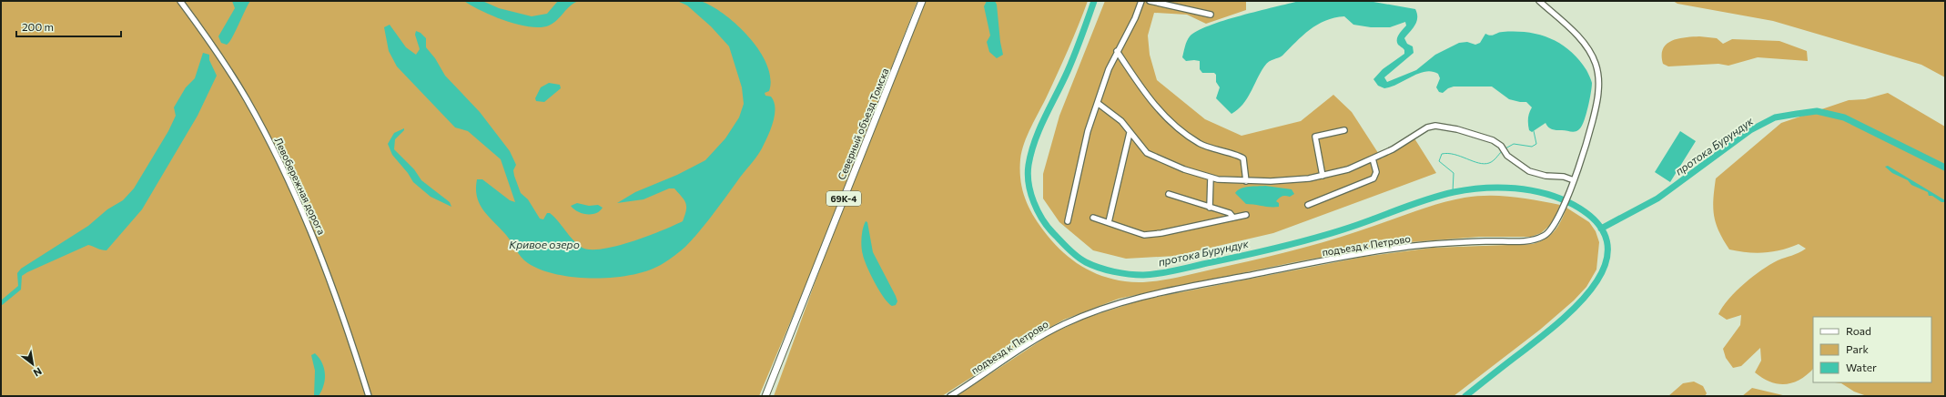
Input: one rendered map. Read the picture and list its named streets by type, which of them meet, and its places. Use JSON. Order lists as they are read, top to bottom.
{
  "streets": {
    "main road": ["Северный объезд Томска", "69К-4"],
    "street": ["Левобережная дорога", "подъезд к Петрово"]
  },
  "water": ["протока Бурундук", "Кривое озеро"],
  "legend": ["Road", "Park", "Water"],
  "scale_bar": "200 m",
  "north": "bottom right"
}
